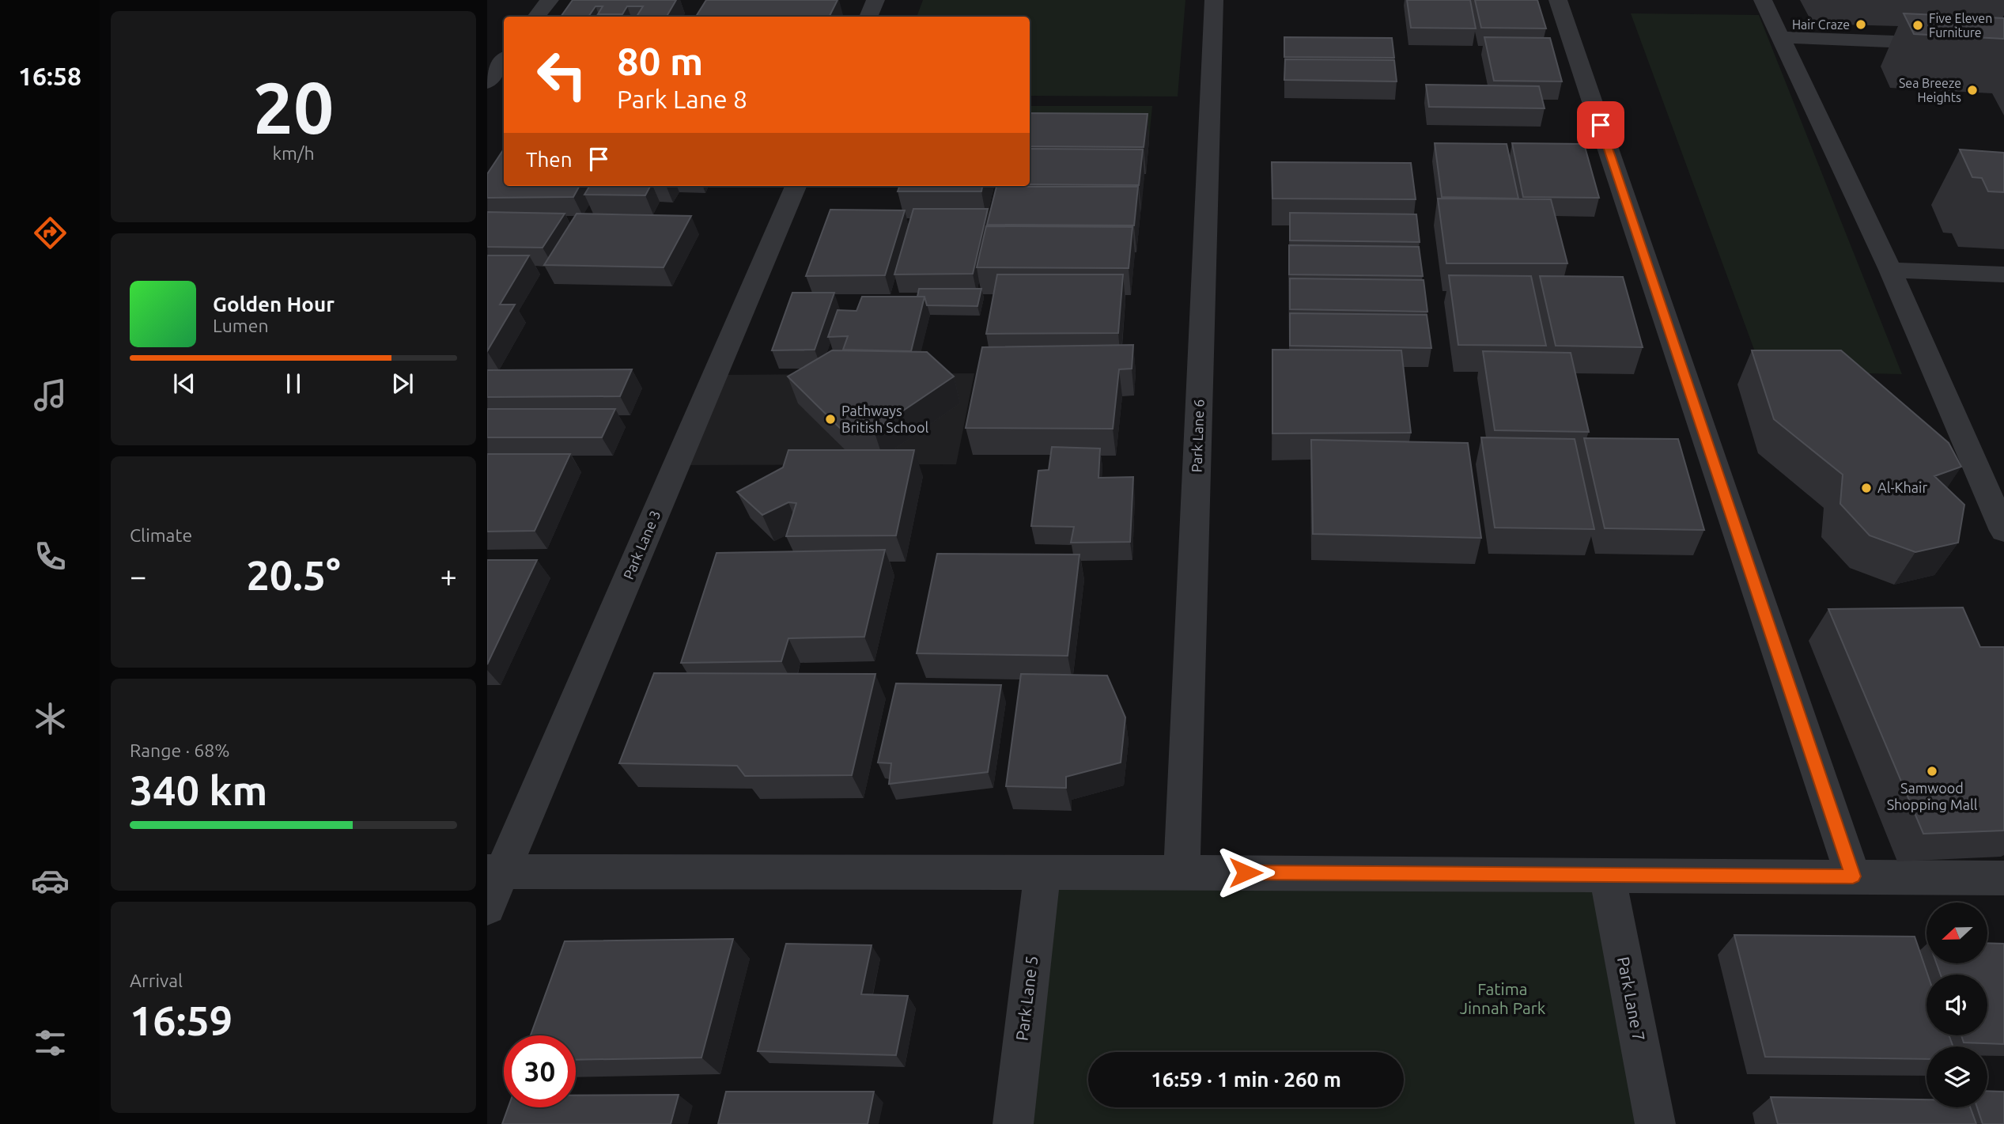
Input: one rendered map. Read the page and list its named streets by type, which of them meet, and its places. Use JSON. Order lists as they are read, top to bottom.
{
  "streets": {
    "street": [
      "Park Lane 6",
      "Park Lane 3",
      "Park Lane 5",
      "Park Lane 7"
    ]
  },
  "parks": ["Fatima Jinnah Park"],
  "places": [
    "Hair Craze",
    "Five Eleven Furniture",
    "Sea Breeze Heights",
    "Pathways British School",
    "Al-Khair",
    "Samwood Shopping Mall"
  ],
  "north": "left",
  "page": {
    "tabs": "16:58",
    "tile": [
      ["20", "km/h"],
      "Climate",
      ["Range · 68%", "340 km"],
      ["Arrival", "16:59"]
    ],
    "turn": ["80 m", "Park Lane 8"],
    "then": "Then",
    "song": ["Golden Hour", "Lumen"],
    "heat": ["−", "20.5°", "+"],
    "limit": "30",
    "trip": "16:59 · 1 min · 260 m"
  }
}
